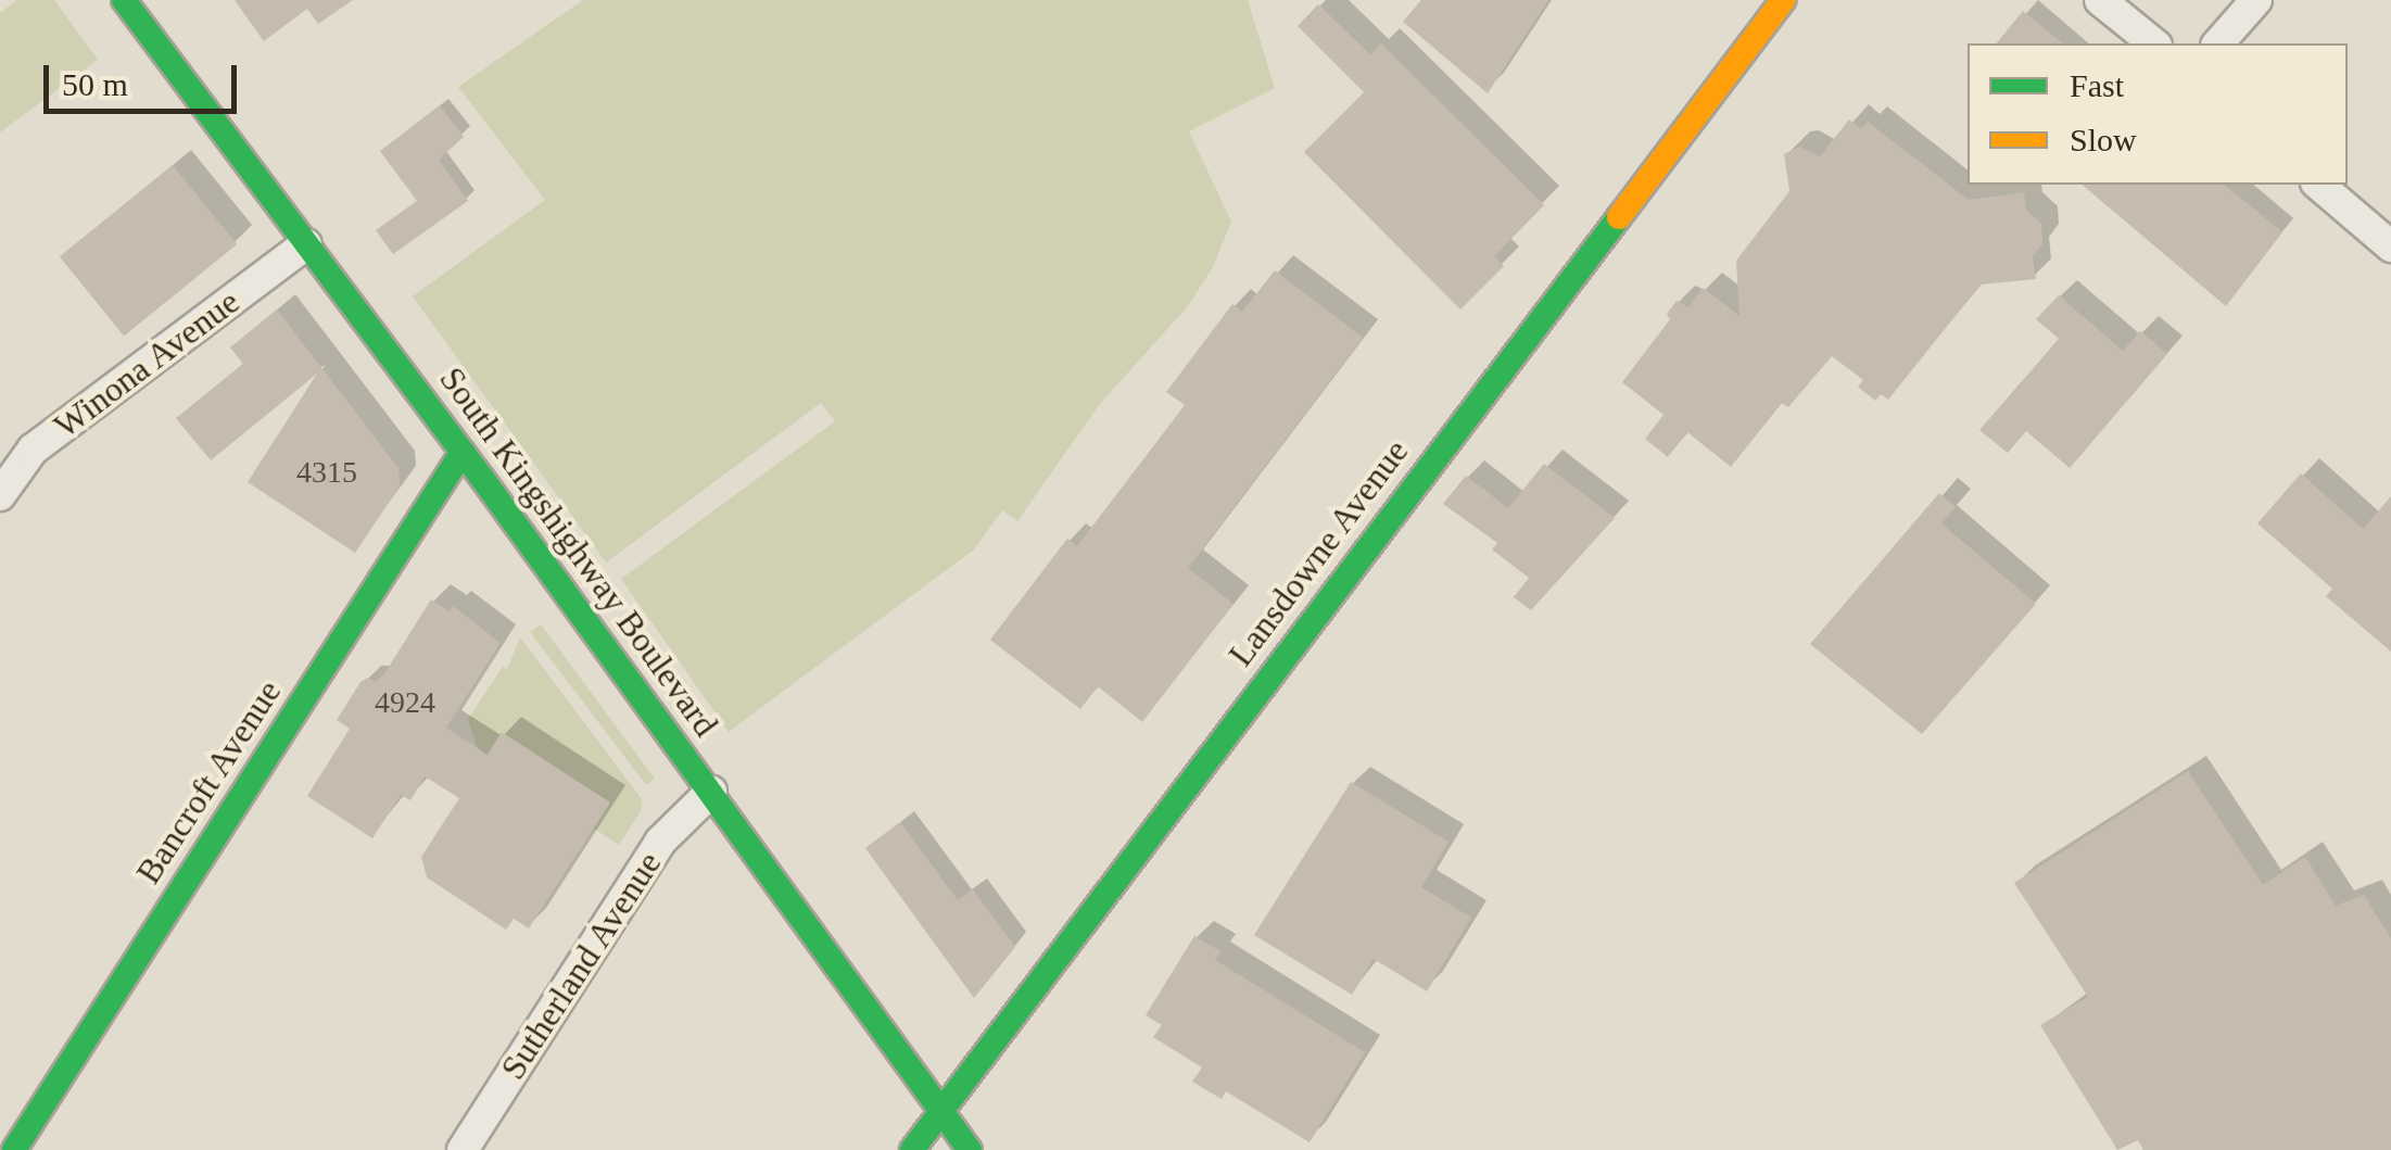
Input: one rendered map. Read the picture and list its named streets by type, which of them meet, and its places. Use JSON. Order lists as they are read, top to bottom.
{
  "streets": {
    "street": [
      "Winona Avenue",
      "South Kingshighway Boulevard",
      "Lansdowne Avenue",
      "Bancroft Avenue",
      "Sutherland Avenue"
    ]
  },
  "crossings": [
    ["Winona Avenue", "South Kingshighway Boulevard"],
    ["South Kingshighway Boulevard", "Lansdowne Avenue"],
    ["South Kingshighway Boulevard", "Bancroft Avenue"],
    ["South Kingshighway Boulevard", "Sutherland Avenue"]
  ],
  "house_numbers": ["4315", "4924"],
  "legend": ["Fast", "Slow"],
  "scale_bar": "50 m"
}
